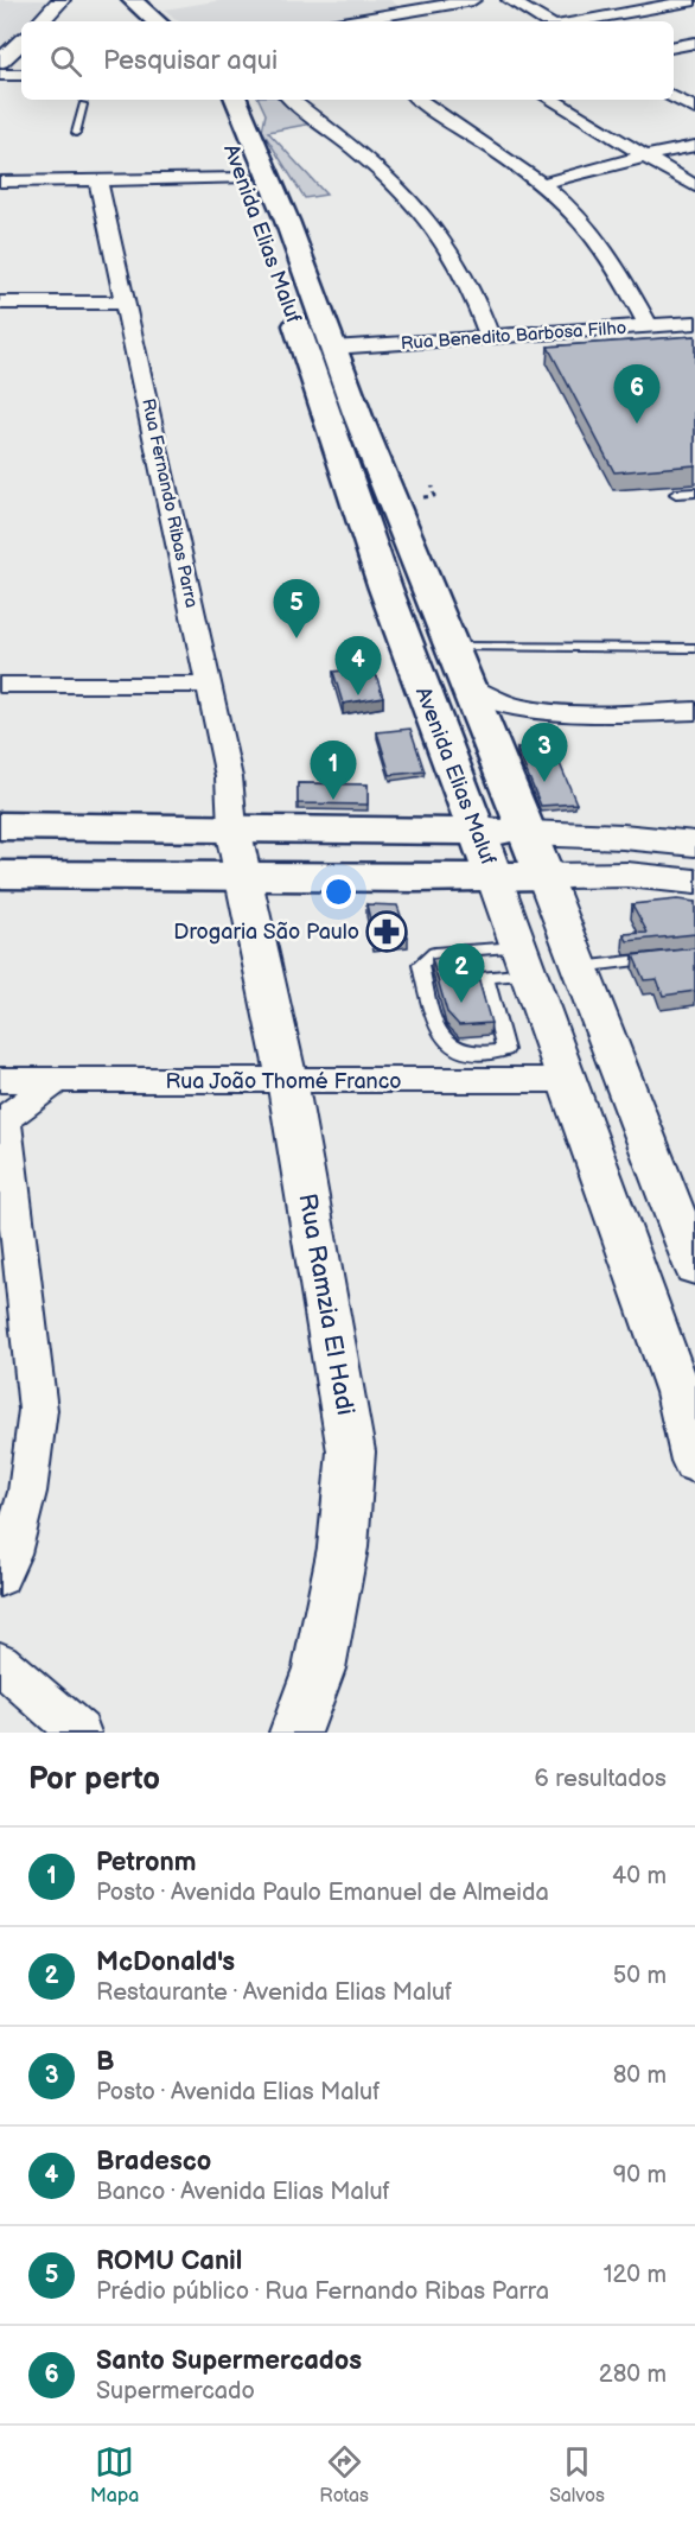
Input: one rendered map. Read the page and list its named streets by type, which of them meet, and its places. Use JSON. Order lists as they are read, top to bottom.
{
  "streets": {
    "main road": ["Avenida Elias Maluf"],
    "street": [
      "Rua Benedito Barbosa Filho",
      "Rua Fernando Ribas Parra",
      "Rua João Thomé Franco",
      "Rua Ramzia El Hadi"
    ]
  },
  "crossings": [
    ["Avenida Elias Maluf", "Rua Benedito Barbosa Filho"],
    ["Avenida Elias Maluf", "Rua João Thomé Franco"],
    ["Rua Fernando Ribas Parra", "Rua Ramzia El Hadi"],
    ["Rua João Thomé Franco", "Rua Ramzia El Hadi"]
  ],
  "places": {
    "pharmacy": ["Drogaria São Paulo"]
  },
  "page": {
    "search": "Pesquisar aqui",
    "pins": [
      "6",
      "5",
      "4",
      "3",
      "1",
      "2"
    ],
    "heading": ["Por perto", "6 resultados"],
    "list": [
      {
        "mark": "1",
        "name": "Petronm",
        "note": "Posto · Avenida Paulo Emanuel de Almeida",
        "value": "40 m"
      },
      {
        "mark": "2",
        "name": "McDonald's",
        "note": "Restaurante · Avenida Elias Maluf",
        "value": "50 m"
      },
      {
        "mark": "3",
        "name": "B",
        "note": "Posto · Avenida Elias Maluf",
        "value": "80 m"
      },
      {
        "mark": "4",
        "name": "Bradesco",
        "note": "Banco · Avenida Elias Maluf",
        "value": "90 m"
      },
      {
        "mark": "5",
        "name": "ROMU Canil",
        "note": "Prédio público · Rua Fernando Ribas Parra",
        "value": "120 m"
      },
      {
        "mark": "6",
        "name": "Santo Supermercados",
        "note": "Supermercado",
        "value": "280 m"
      }
    ],
    "nav": ["Mapa", "Rotas", "Salvos"]
  }
}
